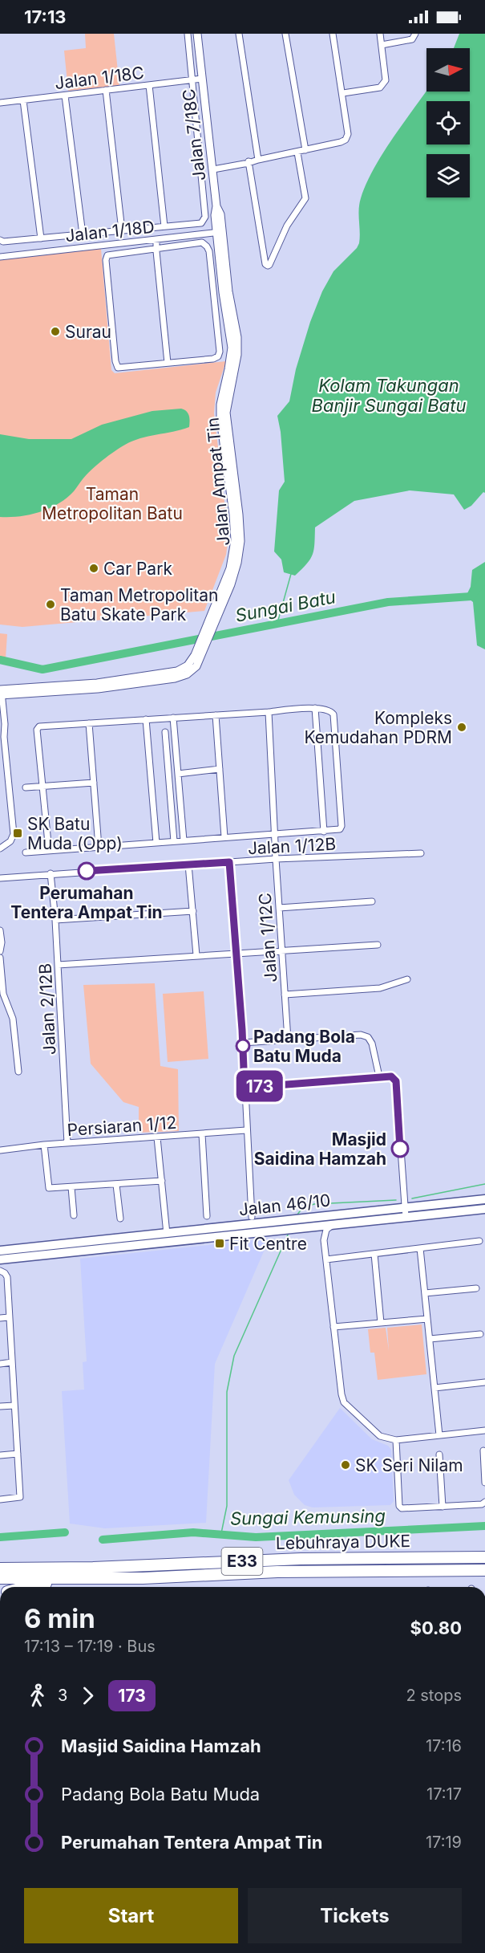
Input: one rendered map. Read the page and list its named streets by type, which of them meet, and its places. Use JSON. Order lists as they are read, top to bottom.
{
  "streets": {
    "highway": ["Lebuhraya DUKE", "E33"],
    "main road": ["Jalan 46/10"],
    "street": [
      "Jalan 1/18C",
      "Jalan 7/18C",
      "Jalan 1/18D",
      "Jalan Ampat Tin",
      "Jalan 1/12B",
      "Jalan 1/12C",
      "Jalan 2/12B",
      "Persiaran 1/12"
    ]
  },
  "crossings": [
    ["Jalan 1/18C", "Jalan 7/18C"],
    ["Jalan 7/18C", "Jalan 1/18D"],
    ["Jalan 7/18C", "Jalan Ampat Tin"],
    ["Jalan 1/18D", "Jalan Ampat Tin"],
    ["Jalan 1/12B", "Jalan 1/12C"],
    ["Jalan 1/12B", "Jalan 2/12B"],
    ["Jalan 2/12B", "Persiaran 1/12"]
  ],
  "water": ["Kolam Takungan Banjir Sungai Batu", "Sungai Batu", "Sungai Kemunsing"],
  "parks": ["Taman Metropolitan Batu"],
  "places": {
    "other": [
      "Surau",
      "Car Park",
      "Taman Metropolitan Batu Skate Park",
      "Kompleks Kemudahan PDRM",
      "Perumahan Tentera Ampat Tin",
      "Padang Bola Batu Muda",
      "Masjid Saidina Hamzah",
      "SK Seri Nilam"
    ],
    "transit": ["SK Batu Muda (Opp)", "Fit Centre"]
  },
  "lines": ["bus line 173"],
  "north": "right",
  "page": {
    "status": "17:13",
    "on_map": "173",
    "heading": ["6 min", "17:13 – 17:19 · Bus", "$0.80"],
    "legs": ["3", "173", "2 stops"],
    "list": [
      {
        "name": "Masjid Saidina Hamzah",
        "value": "17:16"
      },
      {
        "name": "Padang Bola Batu Muda",
        "value": "17:17"
      },
      {
        "name": "Perumahan Tentera Ampat Tin",
        "value": "17:19"
      }
    ],
    "buttons": ["Start", "Tickets"]
  }
}
